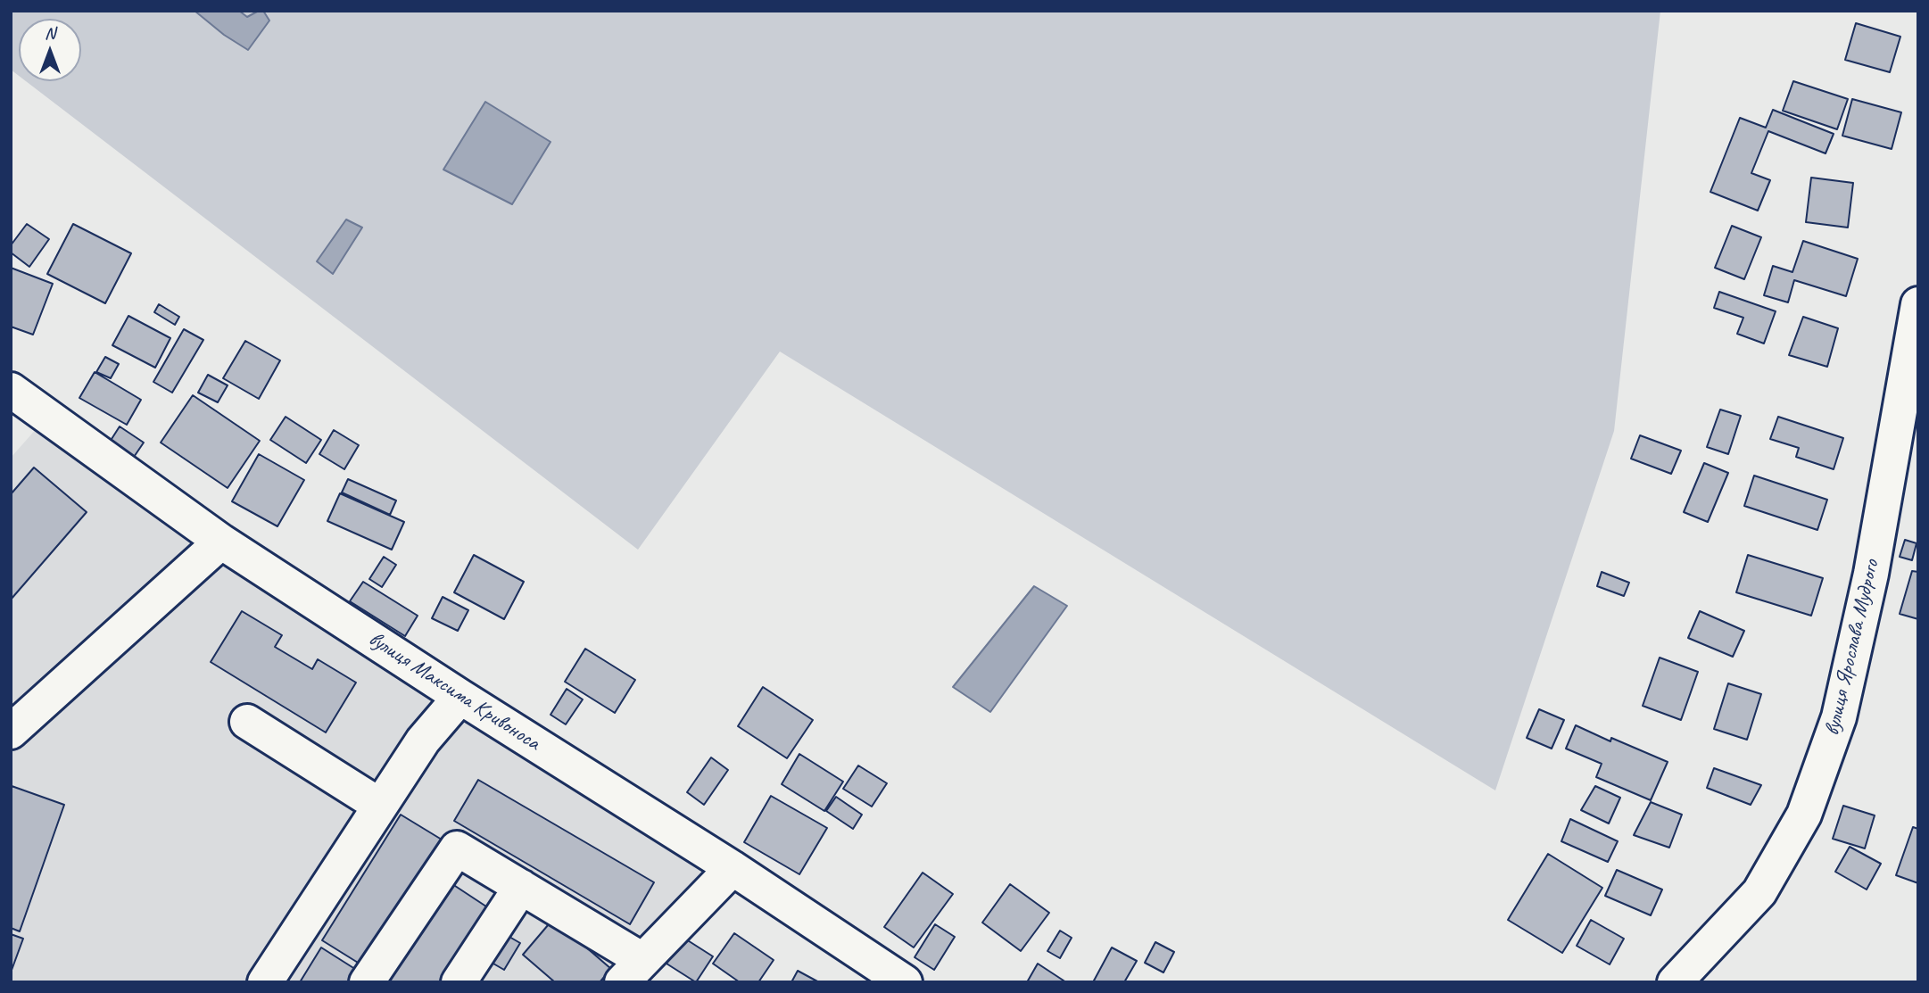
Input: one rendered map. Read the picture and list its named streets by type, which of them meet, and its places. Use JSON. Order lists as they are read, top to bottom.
{
  "streets": {
    "street": ["вулиця Ярослава Мудрого", "вулиця Максима Кривоноса"]
  },
  "north": "top"
}
